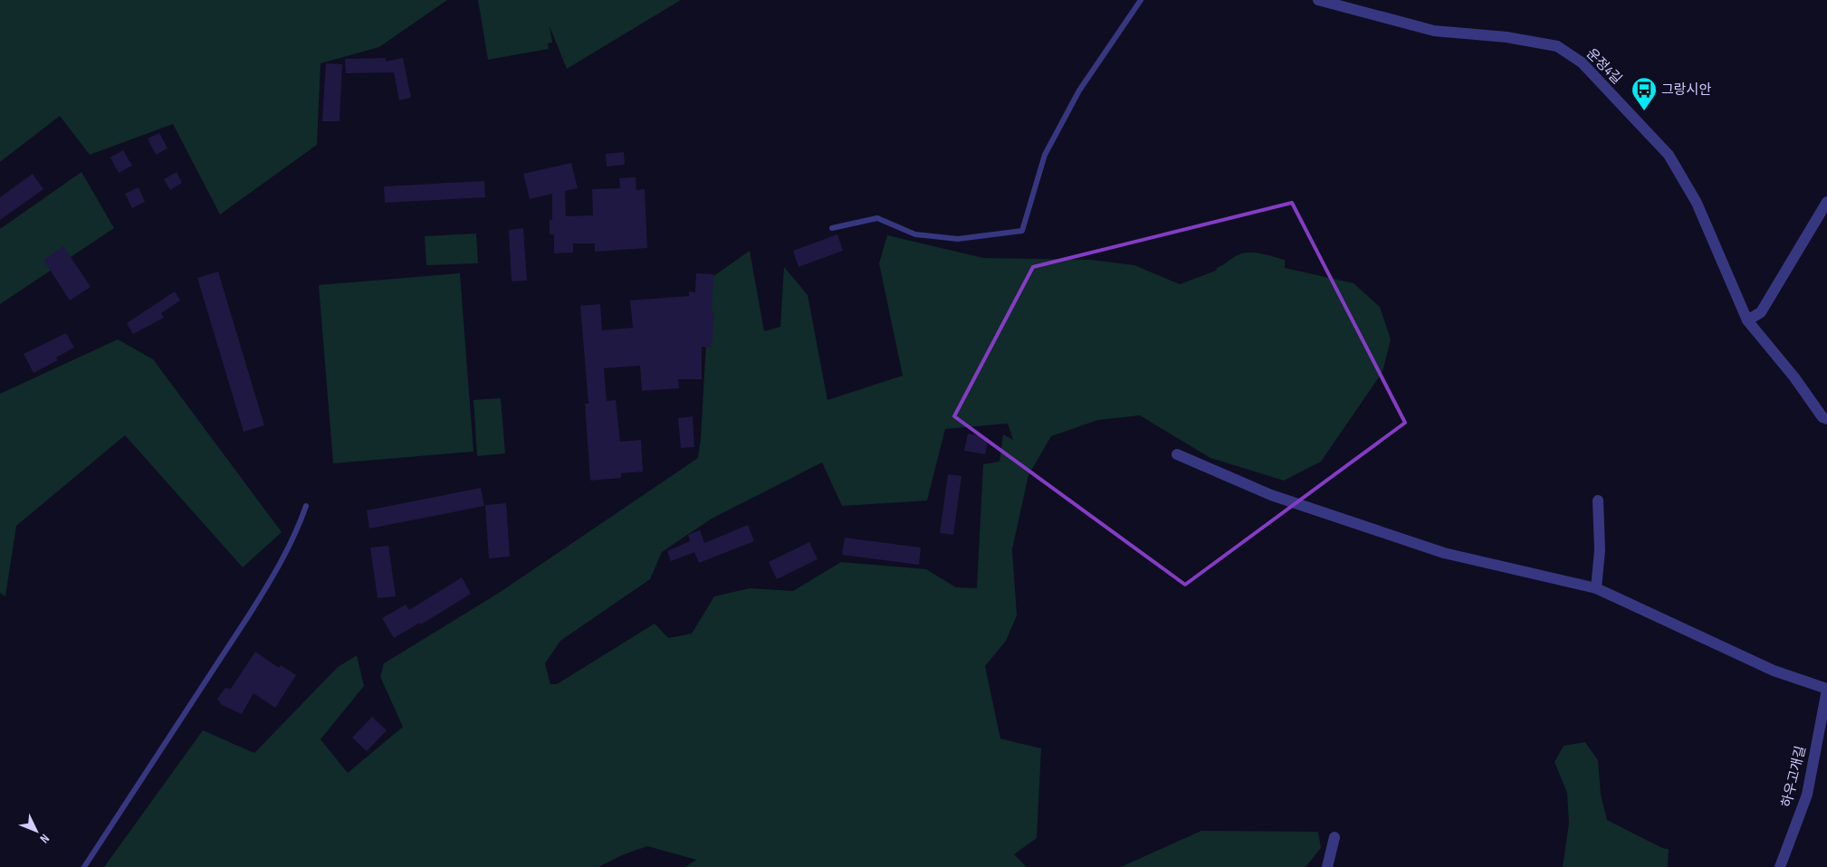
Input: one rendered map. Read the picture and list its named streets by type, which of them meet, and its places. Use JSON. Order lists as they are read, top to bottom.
{
  "streets": {
    "street": ["운정4길", "하우고개길"]
  },
  "places": {
    "bus stop": ["그랑시안"]
  },
  "north": "bottom right"
}
